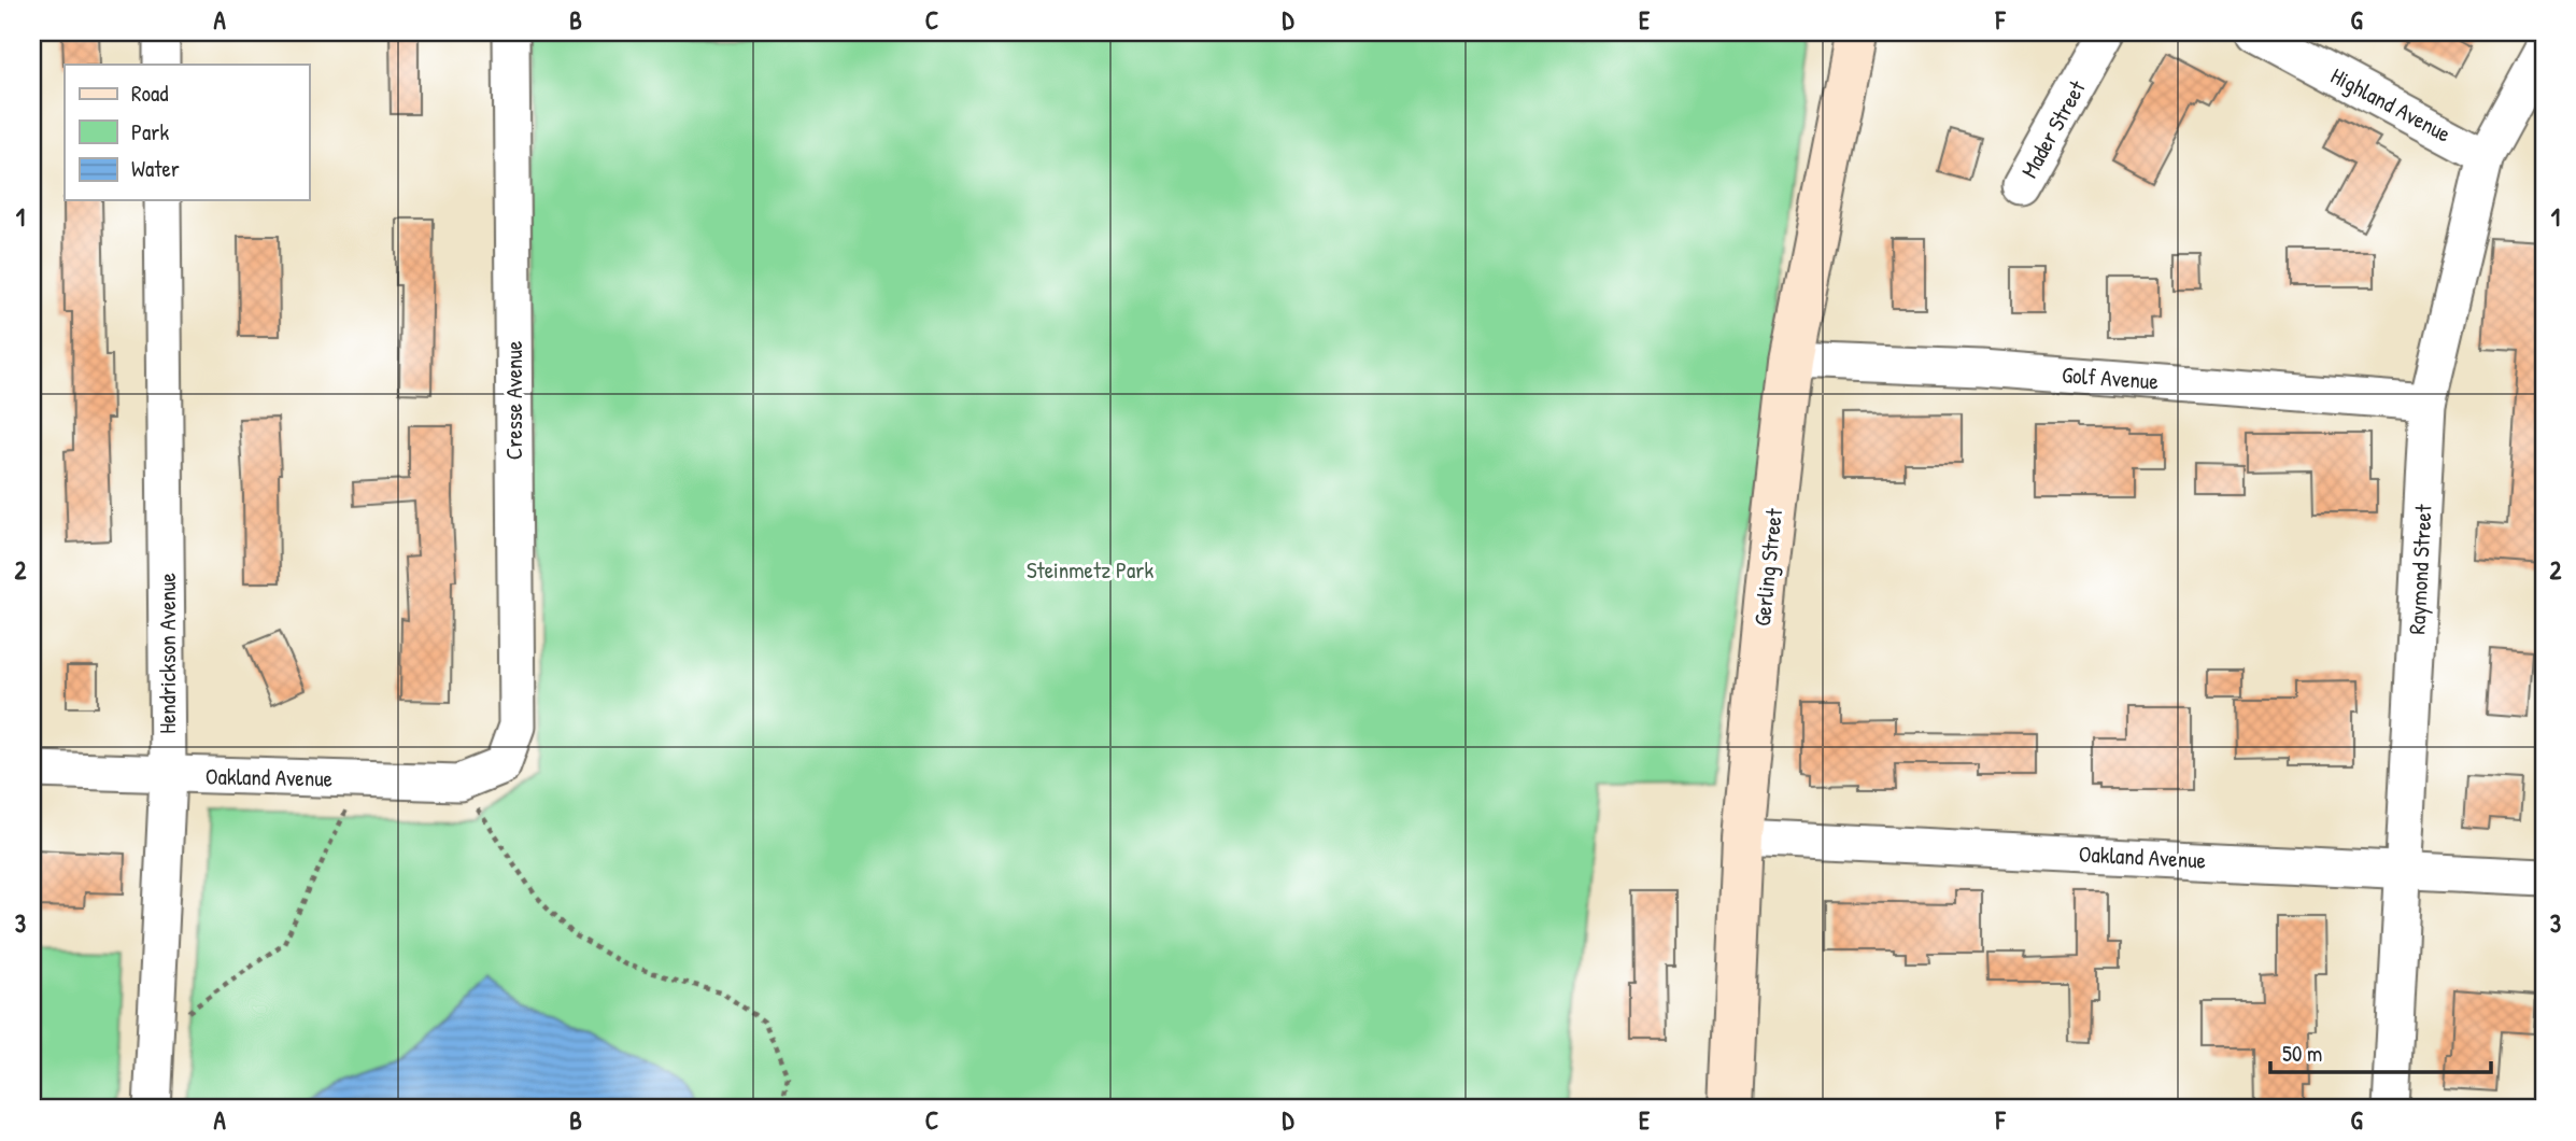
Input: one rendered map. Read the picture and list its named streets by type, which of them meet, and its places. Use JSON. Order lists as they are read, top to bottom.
{
  "streets": {
    "street": [
      "Highland Avenue",
      "Mader Street",
      "Golf Avenue",
      "Cresse Avenue",
      "Gerling Street",
      "Raymond Street",
      "Hendrickson Avenue",
      "Oakland Avenue"
    ]
  },
  "crossings": [
    ["Highland Avenue", "Raymond Street"],
    ["Golf Avenue", "Gerling Street"],
    ["Golf Avenue", "Raymond Street"],
    ["Cresse Avenue", "Oakland Avenue"],
    ["Gerling Street", "Oakland Avenue"],
    ["Raymond Street", "Oakland Avenue"],
    ["Hendrickson Avenue", "Oakland Avenue"]
  ],
  "parks": ["Steinmetz Park"],
  "legend": ["Road", "Park", "Water"],
  "scale_bar": "50 m",
  "grid": {
    "columns": [
      "A",
      "B",
      "C",
      "D",
      "E",
      "F",
      "G"
    ],
    "rows": ["1", "2", "3"]
  }
}
